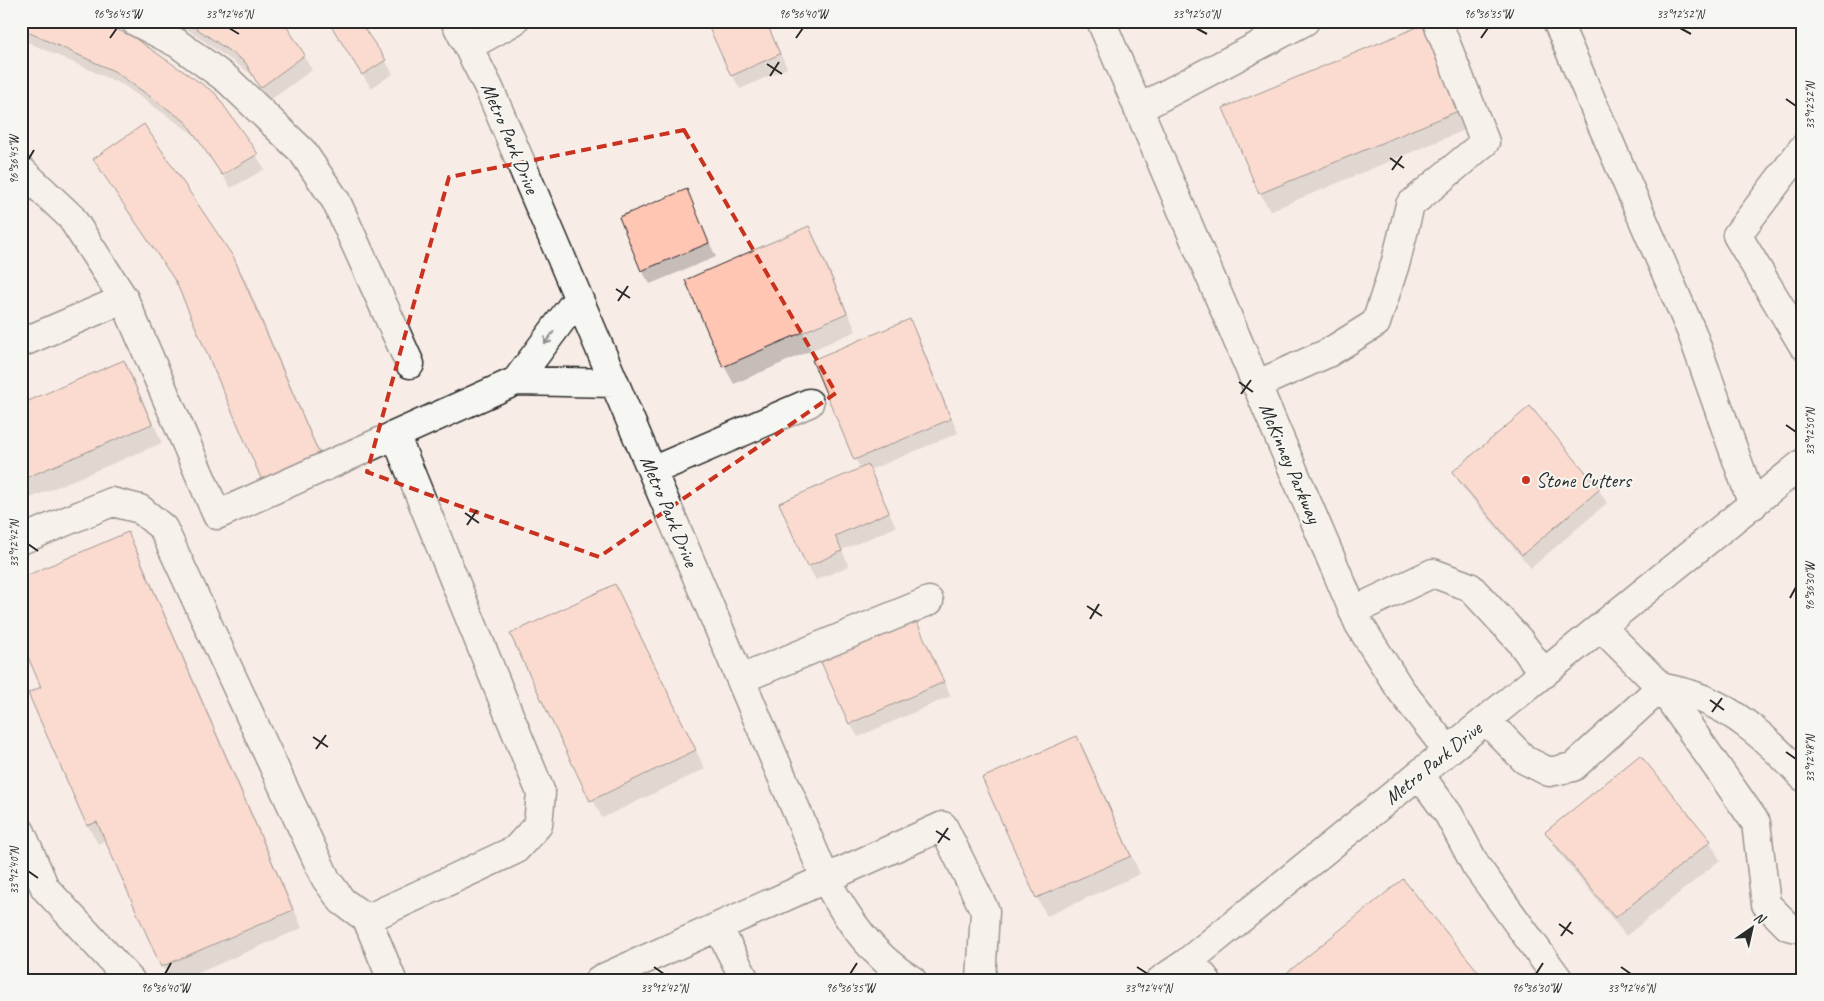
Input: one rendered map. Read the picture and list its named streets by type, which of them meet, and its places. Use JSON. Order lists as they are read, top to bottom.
{
  "streets": {
    "street": ["Metro Park Drive", "McKinney Parkway"]
  },
  "crossings": [
    ["Metro Park Drive", "McKinney Parkway"]
  ],
  "places": ["Stone Cutters"],
  "north": "top right",
  "coordinates": [
    "96°36'45\"W",
    "33°12'46\"N",
    "96°36'40\"W",
    "33°12'50\"N",
    "96°36'35\"W",
    "33°12'52\"N",
    "33°12'42\"N",
    "96°36'30\"W",
    "33°12'48\"N",
    "33°12'40\"N",
    "33°12'44\"N"
  ]
}
